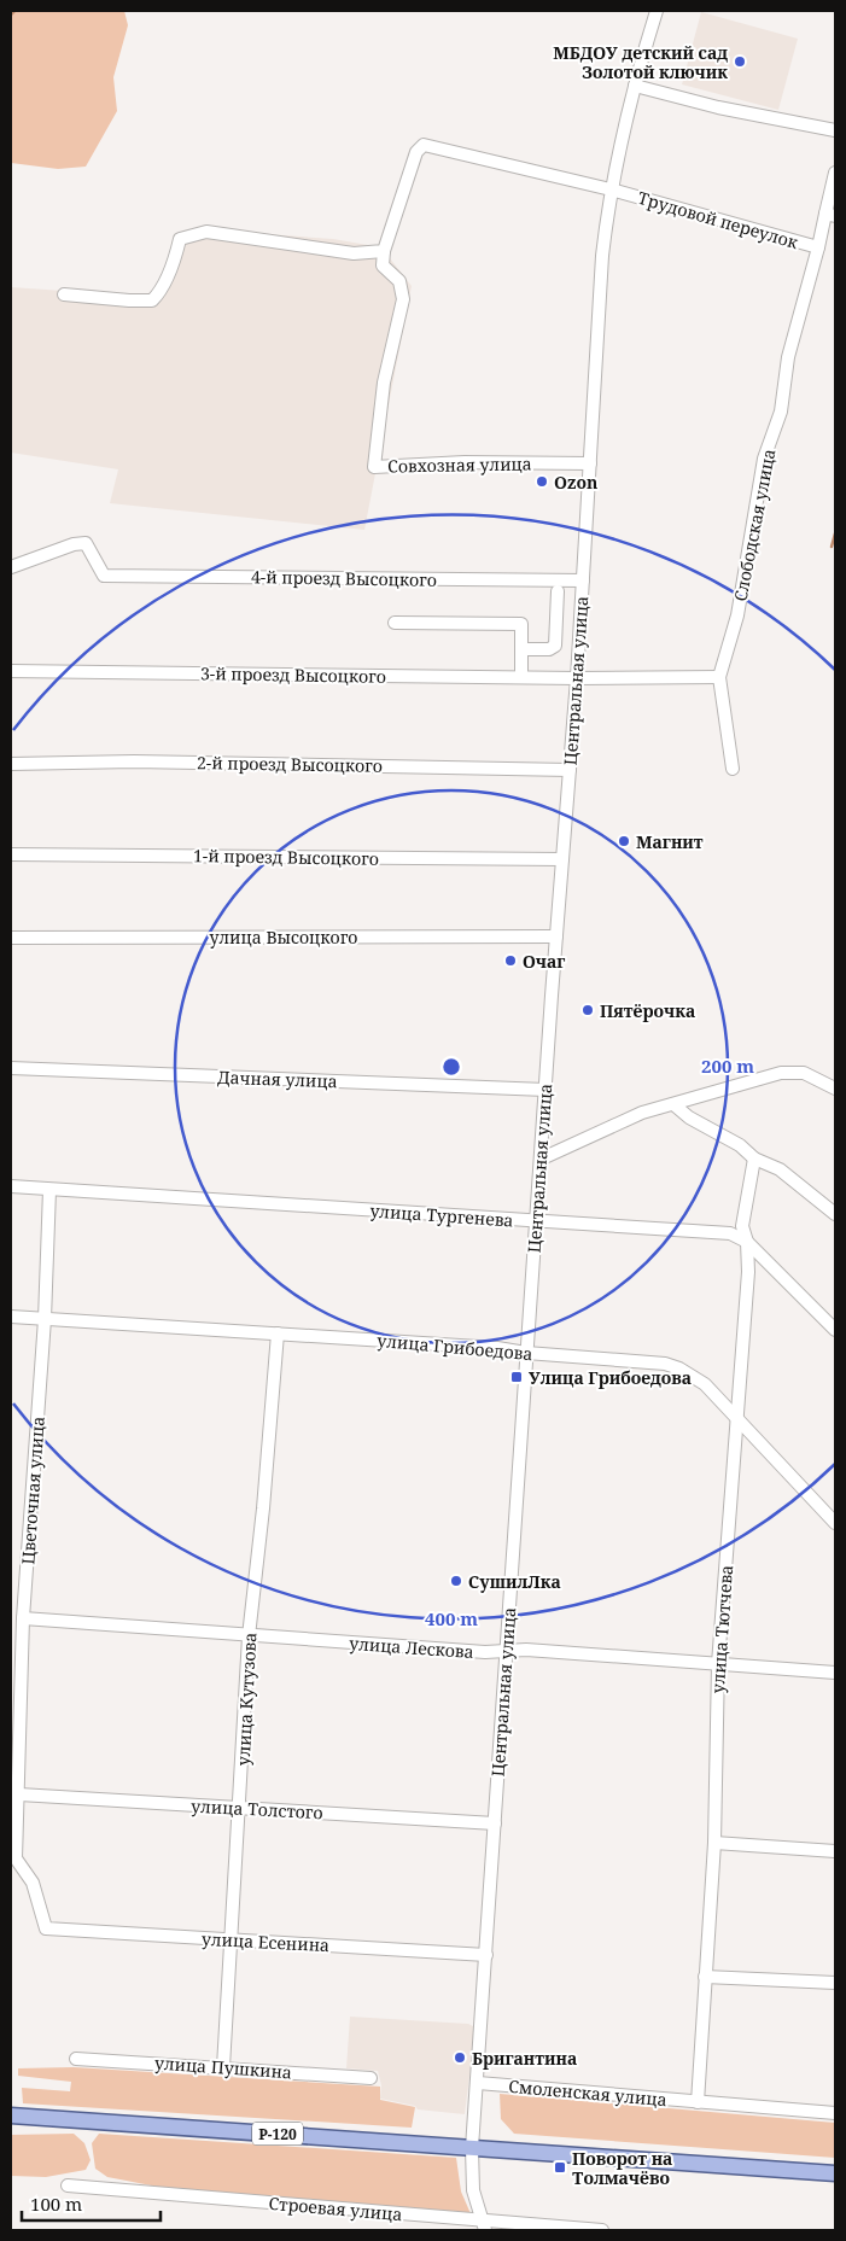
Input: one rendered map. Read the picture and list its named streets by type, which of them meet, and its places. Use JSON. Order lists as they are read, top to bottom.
{
  "streets": {
    "main road": ["Р-120"],
    "street": [
      "Трудовой переулок",
      "Совхозная улица",
      "Слободская улица",
      "4-й проезд Высоцкого",
      "3-й проезд Высоцкого",
      "Центральная улица",
      "2-й проезд Высоцкого",
      "1-й проезд Высоцкого",
      "улица Высоцкого",
      "Дачная улица",
      "улица Тургенева",
      "улица Грибоедова",
      "Цветочная улица",
      "улица Тютчева",
      "улица Лескова",
      "улица Кутузова",
      "улица Толстого",
      "улица Есенина",
      "улица Пушкина",
      "Смоленская улица",
      "Строевая улица"
    ]
  },
  "crossings": [
    ["Трудовой переулок", "Слободская улица"],
    ["Трудовой переулок", "Центральная улица"],
    ["Совхозная улица", "Центральная улица"],
    ["Слободская улица", "3-й проезд Высоцкого"],
    ["4-й проезд Высоцкого", "Центральная улица"],
    ["3-й проезд Высоцкого", "Центральная улица"],
    ["Центральная улица", "2-й проезд Высоцкого"],
    ["Центральная улица", "1-й проезд Высоцкого"],
    ["Центральная улица", "улица Высоцкого"],
    ["Центральная улица", "Дачная улица"],
    ["Центральная улица", "улица Тургенева"],
    ["Центральная улица", "улица Грибоедова"],
    ["Центральная улица", "улица Лескова"],
    ["Центральная улица", "улица Толстого"],
    ["Центральная улица", "улица Есенина"],
    ["Центральная улица", "Смоленская улица"],
    ["Центральная улица", "Р-120"],
    ["Центральная улица", "Строевая улица"],
    ["улица Тургенева", "Цветочная улица"],
    ["улица Тургенева", "улица Тютчева"],
    ["улица Грибоедова", "Цветочная улица"],
    ["улица Грибоедова", "улица Тютчева"],
    ["улица Грибоедова", "улица Кутузова"],
    ["Цветочная улица", "улица Лескова"],
    ["Цветочная улица", "улица Толстого"],
    ["Цветочная улица", "улица Есенина"],
    ["улица Тютчева", "улица Лескова"],
    ["улица Тютчева", "Смоленская улица"],
    ["улица Лескова", "улица Кутузова"],
    ["улица Кутузова", "улица Толстого"],
    ["улица Кутузова", "улица Есенина"],
    ["улица Кутузова", "улица Пушкина"]
  ],
  "places": {
    "other": [
      "МБДОУ детский сад Золотой ключик",
      "Ozon",
      "Магнит",
      "Очаг",
      "Пятёрочка",
      "СушилЛка",
      "Бригантина"
    ],
    "transit": ["Улица Грибоедова", "Поворот на Толмачёво"]
  },
  "scale_bar": "100 m",
  "rings": ["200 m", "400 m"]
}
